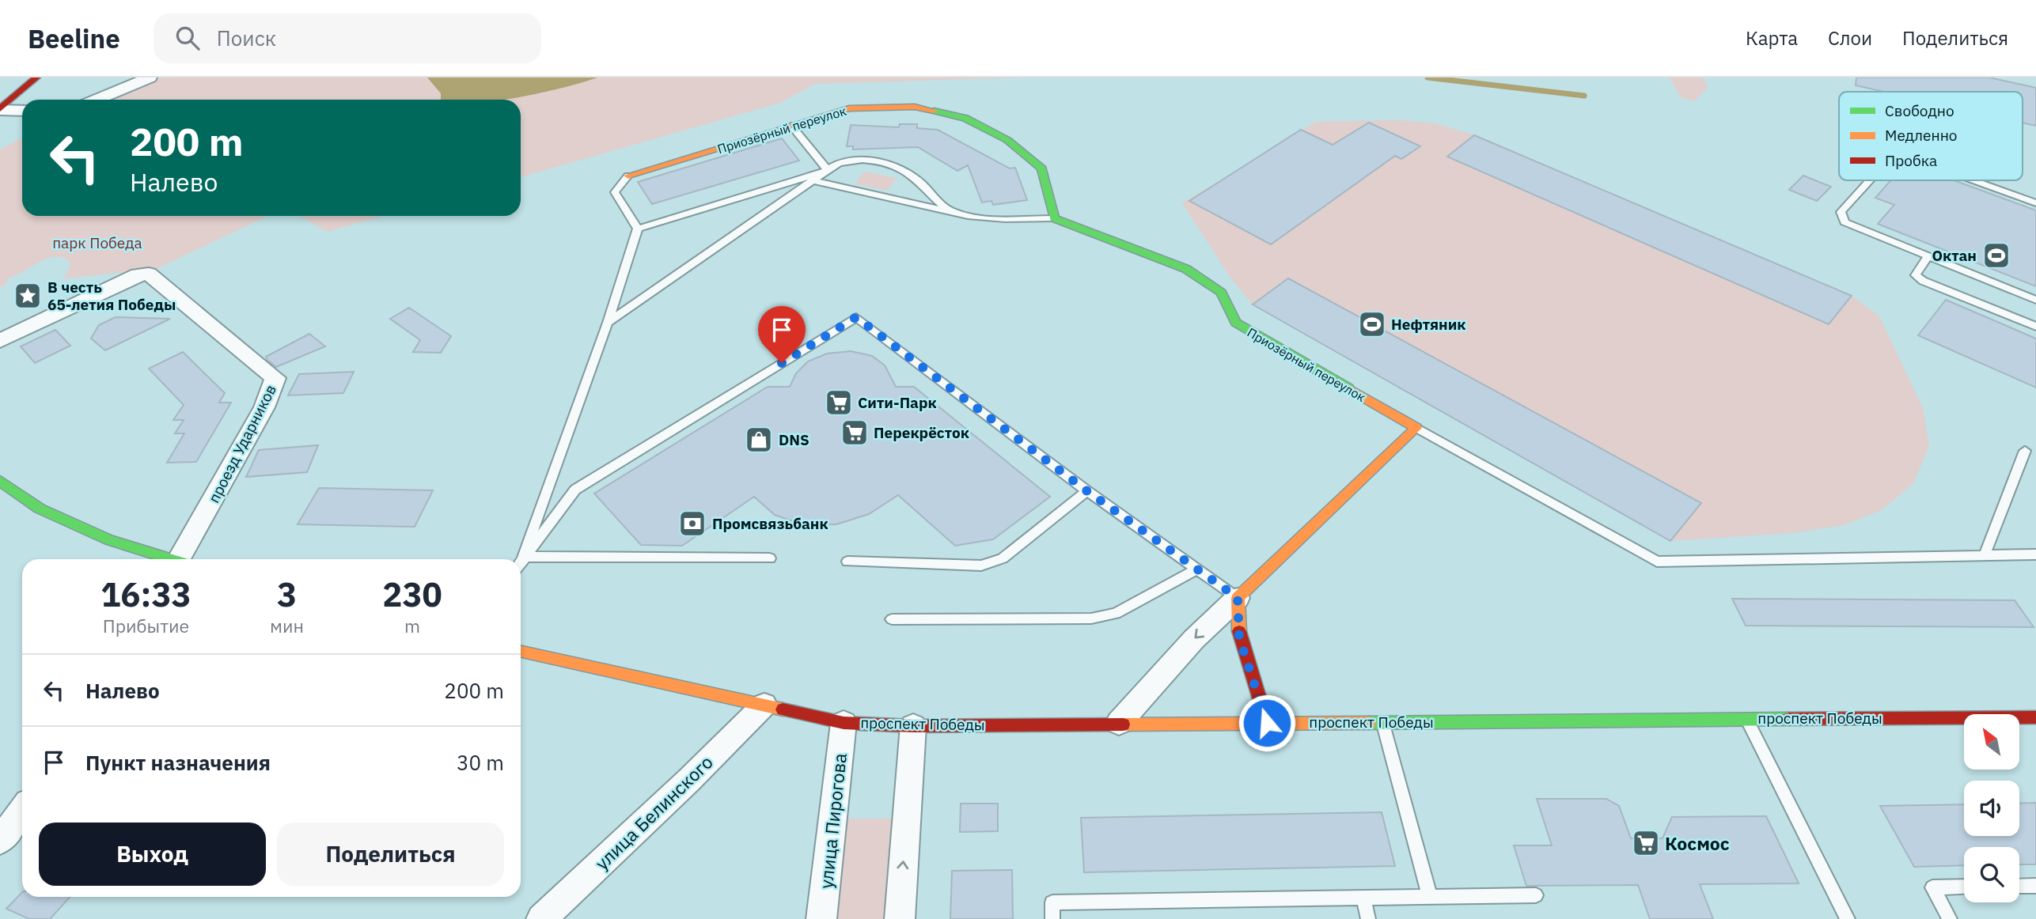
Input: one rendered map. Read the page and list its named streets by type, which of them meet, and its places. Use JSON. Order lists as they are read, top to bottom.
{
  "streets": {
    "street": [
      "Приозёрный переулок",
      "проезд Ударников",
      "проспект Победы",
      "улица Белинского",
      "улица Пирогова"
    ]
  },
  "crossings": [
    ["проспект Победы", "улица Белинского"],
    ["проспект Победы", "улица Пирогова"]
  ],
  "parks": ["парк Победa"],
  "places": {
    "sports": ["Октан", "Нефтяник"],
    "place": ["В честь 65-летия Победы"],
    "supermarket": ["Сити-Парк", "Перекрёсток", "Космос"],
    "shop": ["DNS"],
    "bank": ["Промсвязьбанк"]
  },
  "legend": ["Свободно", "Медленно", "Пробка"],
  "north": "top left",
  "page": {
    "header": "Beeline",
    "search": "Поиск",
    "nav": ["Карта", "Слои", "Поделиться"],
    "turn": ["200 m", "Налево"],
    "eta": [
      "16:33",
      "Прибытие",
      "3",
      "мин",
      "230",
      "m"
    ],
    "list": [
      {
        "name": "Налево",
        "value": "200 m"
      },
      {
        "name": "Пункт назначения",
        "value": "30 m"
      }
    ],
    "buttons": ["Выход", "Поделиться"]
  }
}
